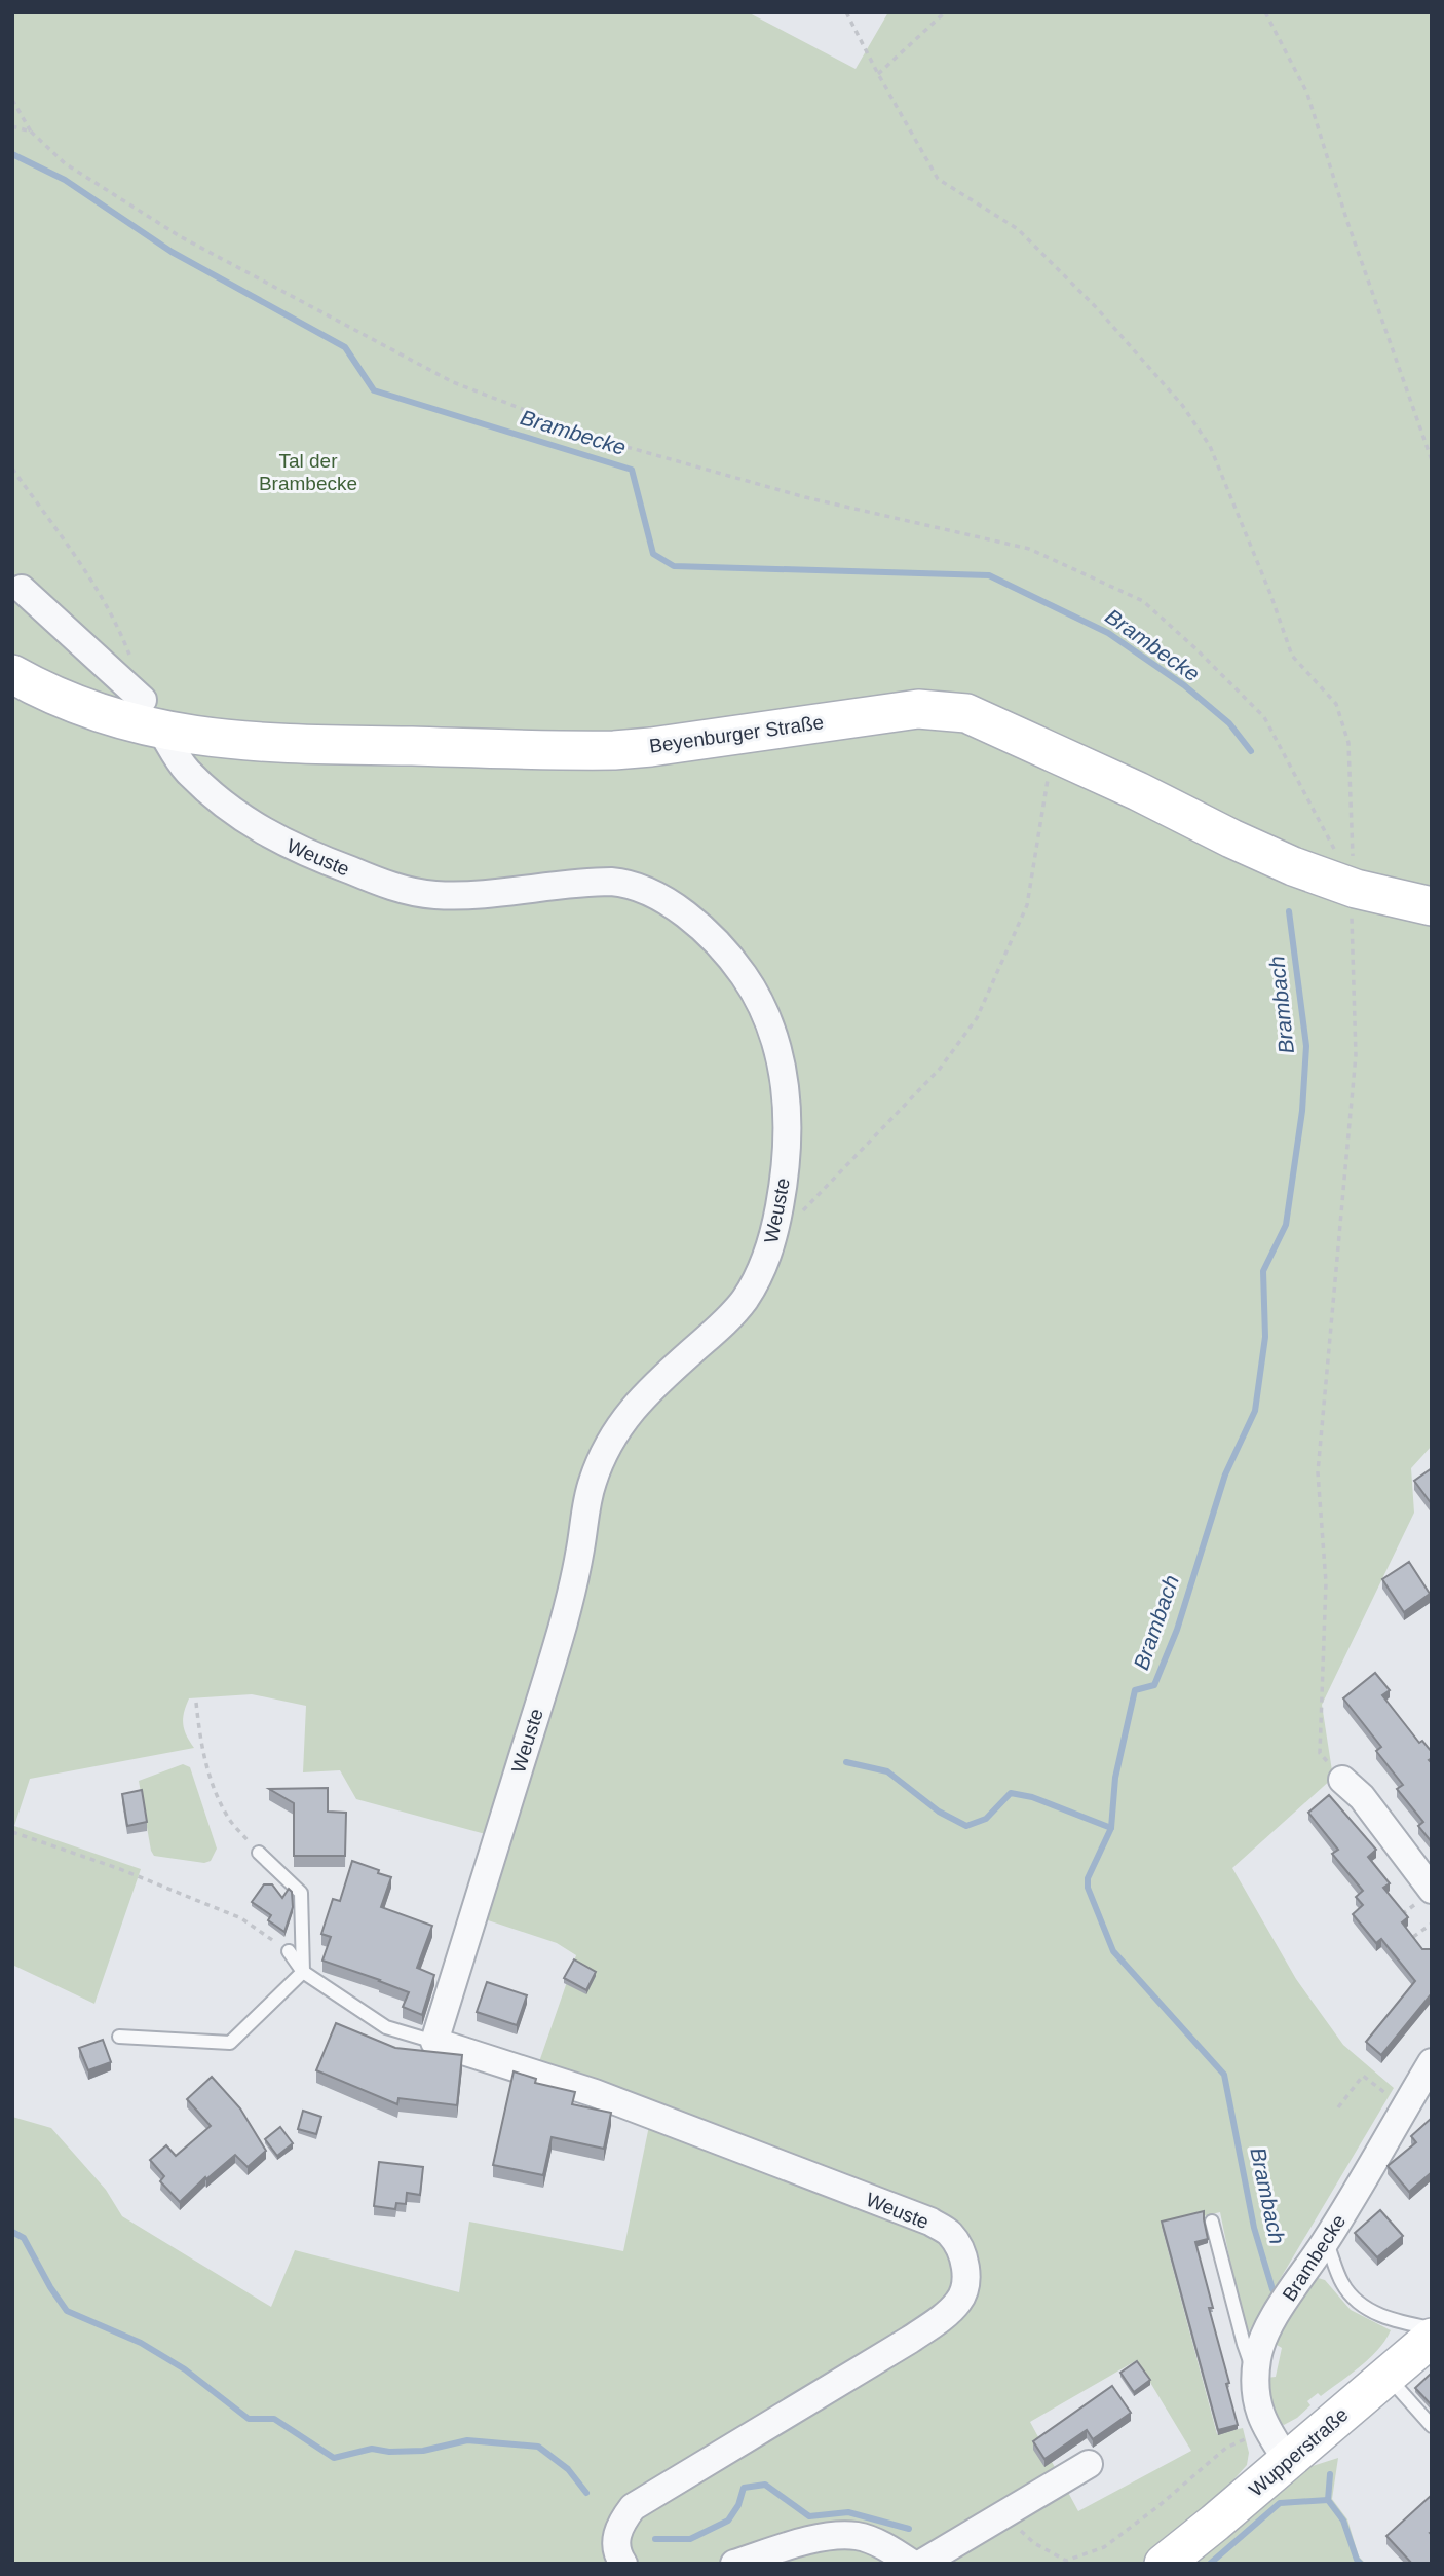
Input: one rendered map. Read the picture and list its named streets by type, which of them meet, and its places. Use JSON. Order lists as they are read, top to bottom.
{
  "streets": {
    "main road": ["Beyenburger Straße", "Wupperstraße"],
    "street": ["Weuste", "Brambecke"]
  },
  "crossings": [
    ["Beyenburger Straße", "Weuste"],
    ["Brambecke", "Wupperstraße"]
  ],
  "water": ["Brambecke", "Brambach"],
  "parks": ["Tal der Brambecke"]
}
